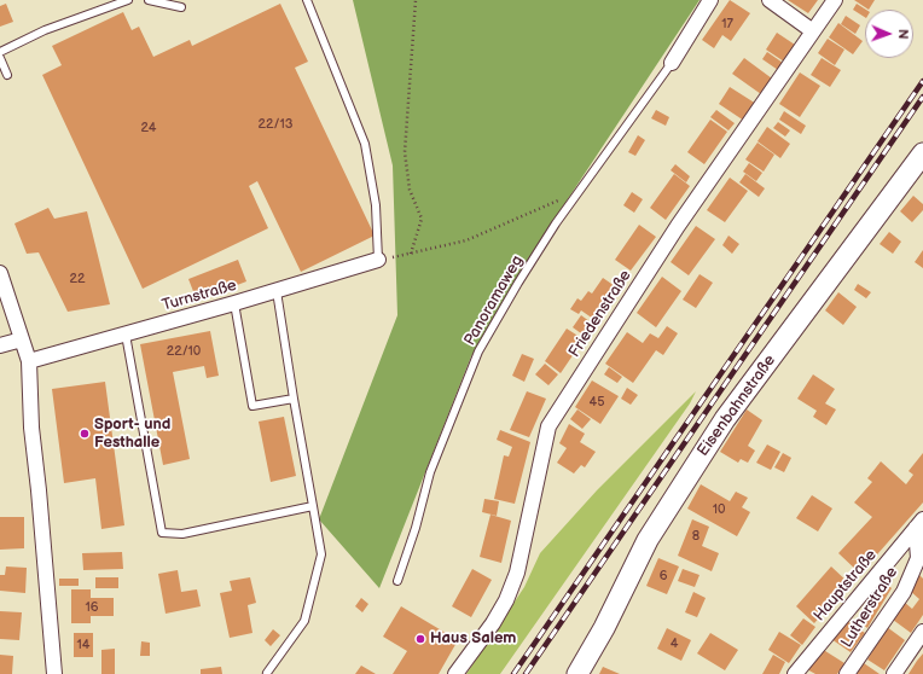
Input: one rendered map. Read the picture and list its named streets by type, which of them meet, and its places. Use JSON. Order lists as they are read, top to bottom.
{
  "streets": {
    "main road": ["Eisenbahnstraße"],
    "street": [
      "Turnstraße",
      "Friedenstraße",
      "Hauptstraße",
      "Lutherstraße"
    ],
    "lane": ["Panoramaweg"]
  },
  "crossings": [
    ["Hauptstraße", "Lutherstraße"]
  ],
  "places": ["Sport- und Festhalle", "Haus Salem"],
  "house_numbers": [
    "17",
    "22/13",
    "24",
    "22",
    "22/10",
    "45",
    "10",
    "8",
    "6",
    "16",
    "4",
    "14"
  ],
  "north": "right"
}
